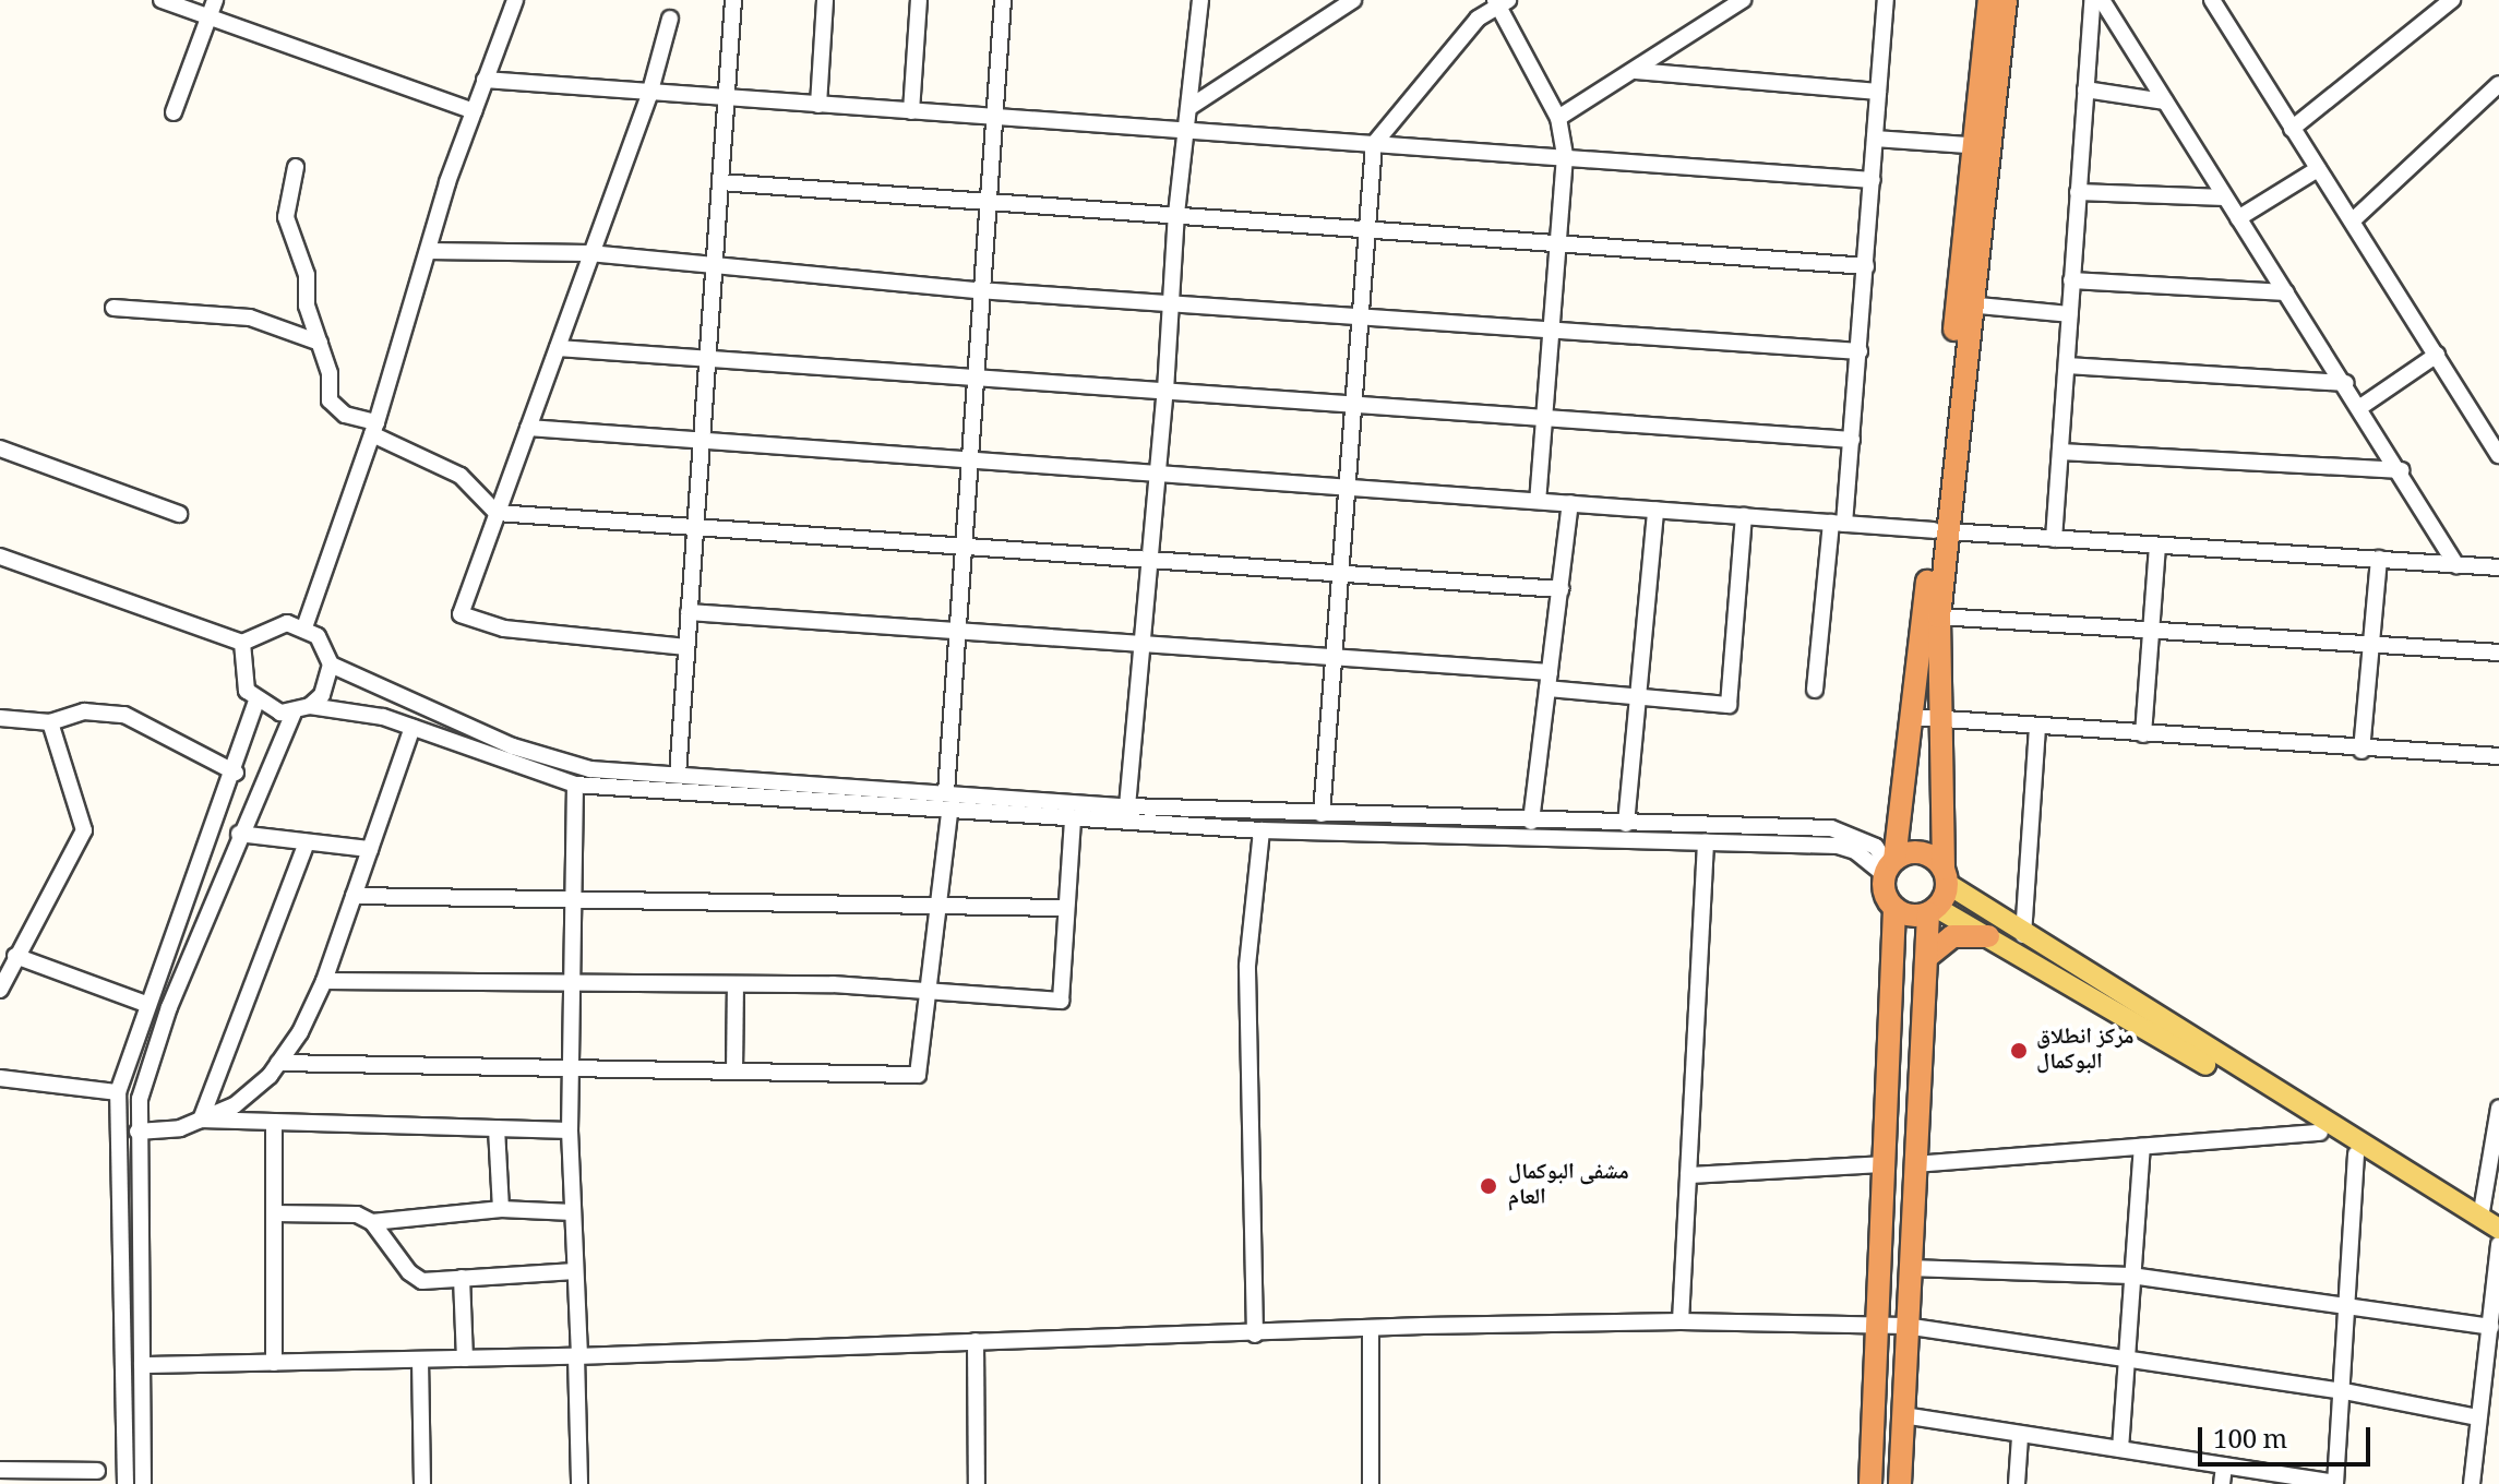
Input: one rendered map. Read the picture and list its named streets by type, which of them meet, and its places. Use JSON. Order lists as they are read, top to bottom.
{
  "places": ["مركز انطلاق البوكمال", "مشفى البوكمال العام"],
  "scale_bar": "100 m"
}
